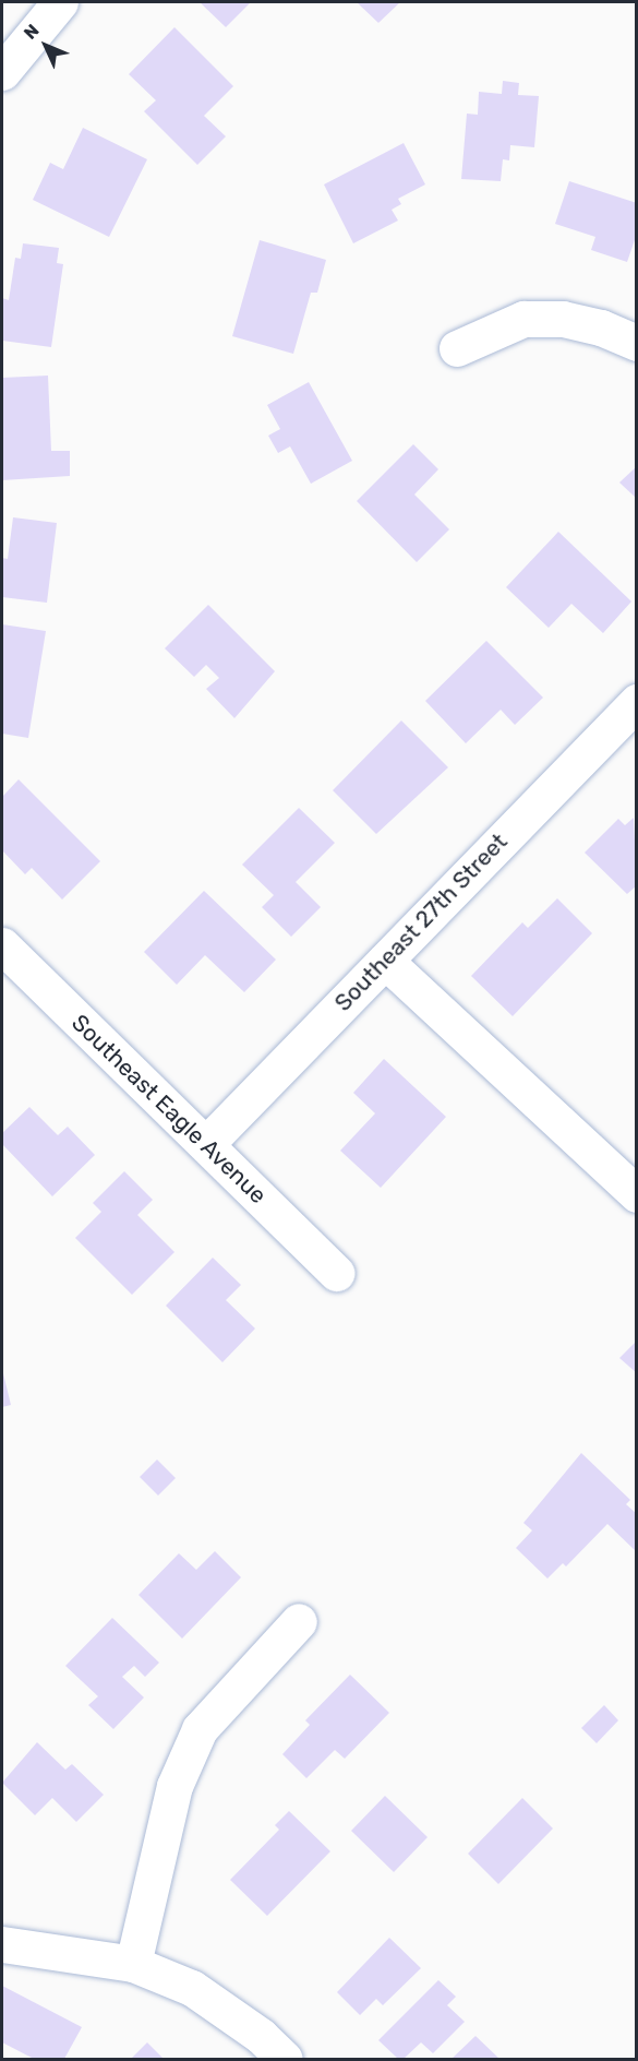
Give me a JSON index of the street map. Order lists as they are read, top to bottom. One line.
{"streets":{"street":["Southeast 27th Street","Southeast Eagle Avenue"]},"crossings":[["Southeast 27th Street","Southeast Eagle Avenue"]],"north":"top left"}
